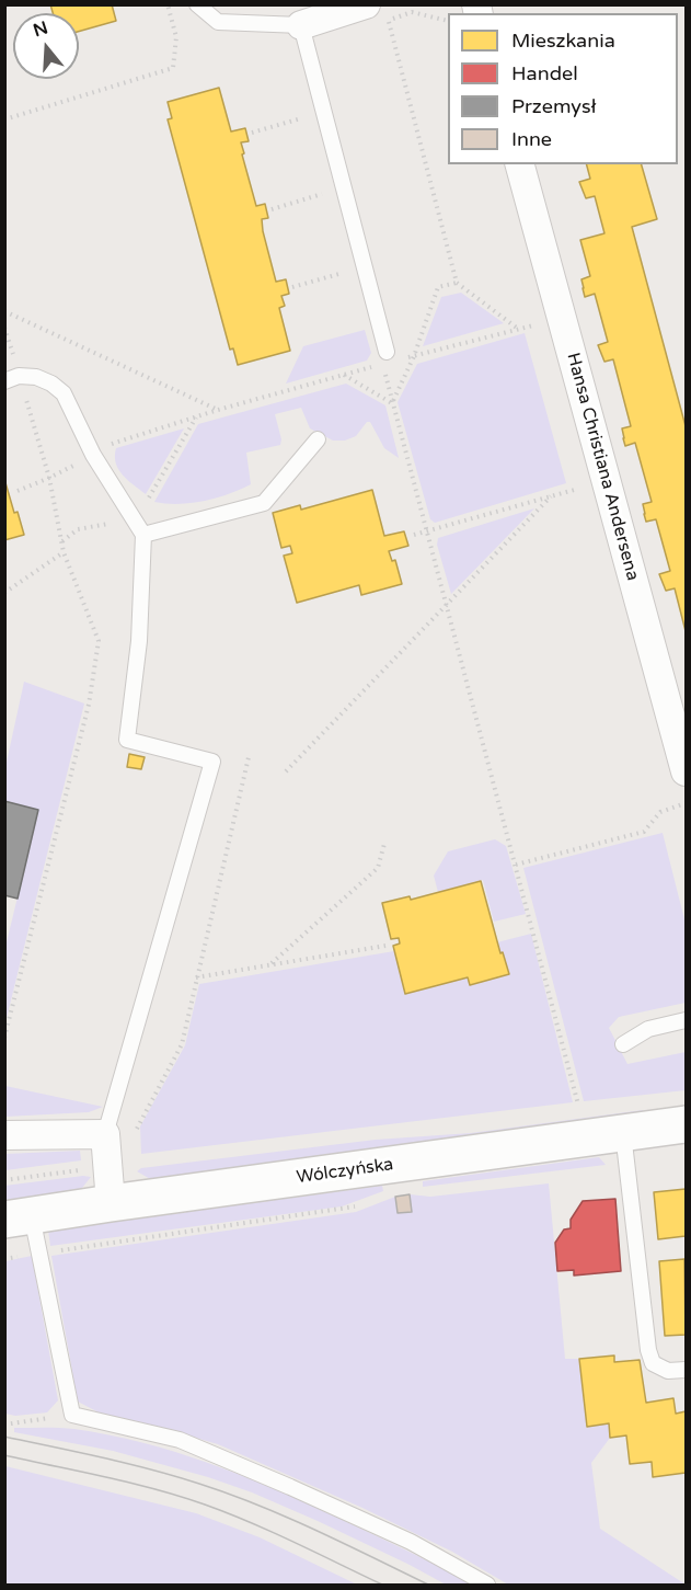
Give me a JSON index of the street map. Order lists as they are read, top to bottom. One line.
{"streets":{"main road":["Wólczyńska"],"street":["Hansa Christiana Andersena"]},"legend":["Mieszkania","Handel","Przemysł","Inne"],"north":"top"}
